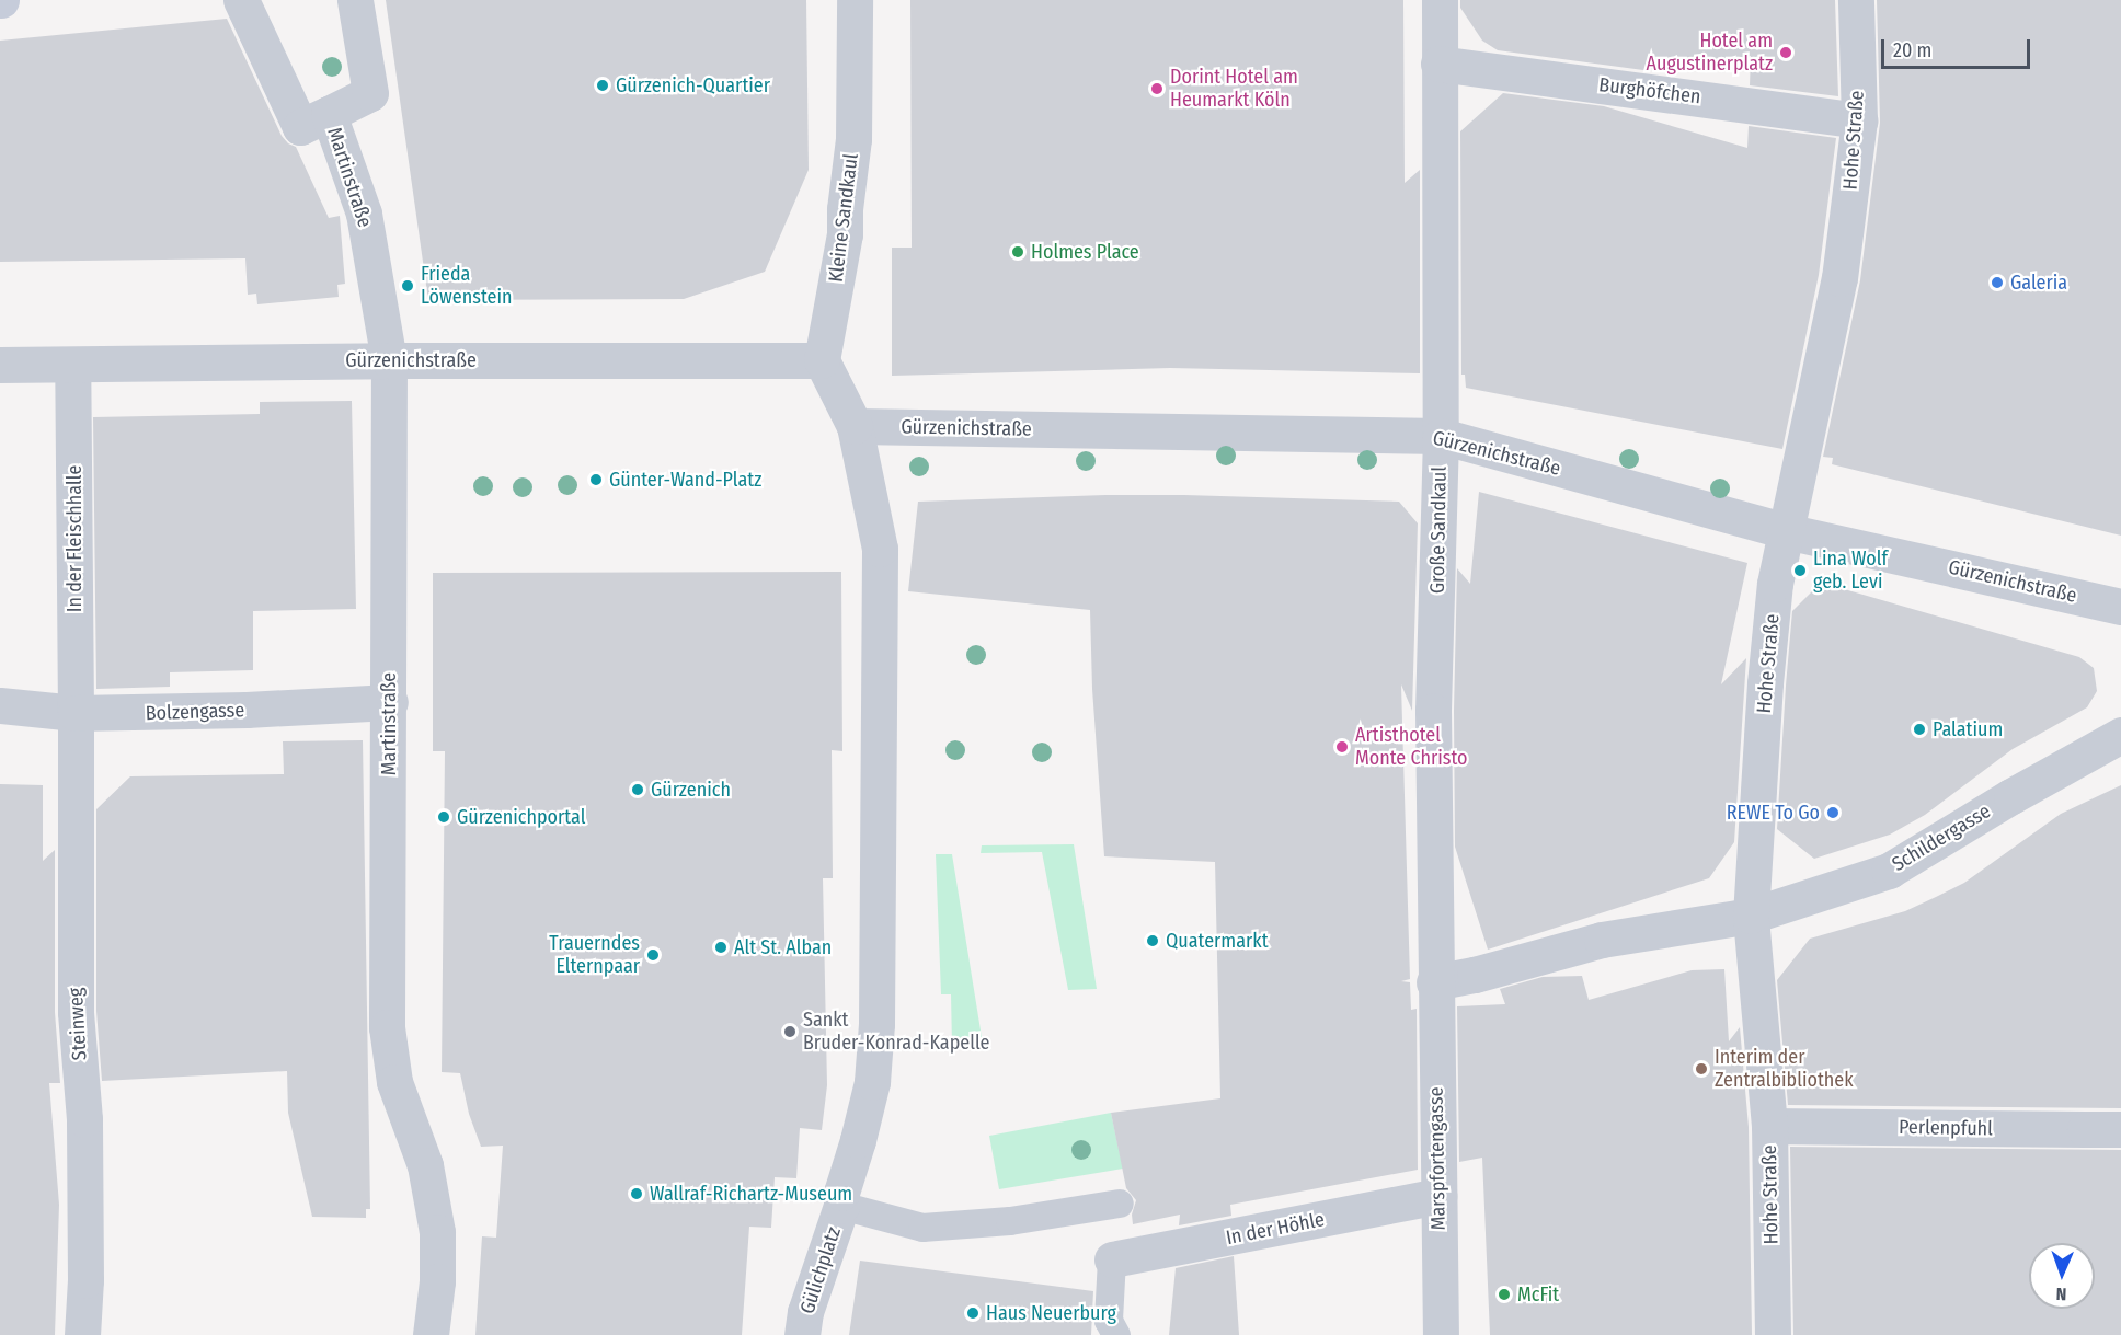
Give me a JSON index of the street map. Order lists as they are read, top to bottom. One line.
{"streets":{"street":["Burghöfchen","Hohe Straße","Martinstraße","Kleine Sandkaul","Gürzenichstraße","Große Sandkaul","In der Fleischhalle","Bolzengasse","Schildergasse","Steinweg","Perlenpfuhl","Marspfortengasse","In der Höhle","Gülichplatz"]},"crossings":[["Burghöfchen","Hohe Straße"],["Burghöfchen","Große Sandkaul"],["Hohe Straße","Gürzenichstraße"],["Hohe Straße","Schildergasse"],["Hohe Straße","Perlenpfuhl"],["Martinstraße","Gürzenichstraße"],["Martinstraße","Bolzengasse"],["Kleine Sandkaul","Gürzenichstraße"],["Gürzenichstraße","Große Sandkaul"],["Gürzenichstraße","In der Fleischhalle"],["Große Sandkaul","Marspfortengasse"],["In der Fleischhalle","Bolzengasse"],["In der Fleischhalle","Steinweg"],["Bolzengasse","Steinweg"],["Marspfortengasse","In der Höhle"]],"places":["Hotel am Augustinerplatz","Gürzenich-Quartier","Dorint Hotel am Heumarkt Köln","Holmes Place","Galeria","Frieda Löwenstein","Günter-Wand-Platz","Lina Wolf geb. Levi","Palatium","Artisthotel Monte Christo","Gürzenich","REWE To Go","Gürzenichportal","Quatermarkt","Alt St. Alban","Trauerndes Elternpaar","Sankt Bruder-Konrad-Kapelle","Interim der Zentralbibliothek","Wallraf-Richartz-Museum","McFit","Haus Neuerburg"],"scale_bar":"20 m","north":"bottom"}
